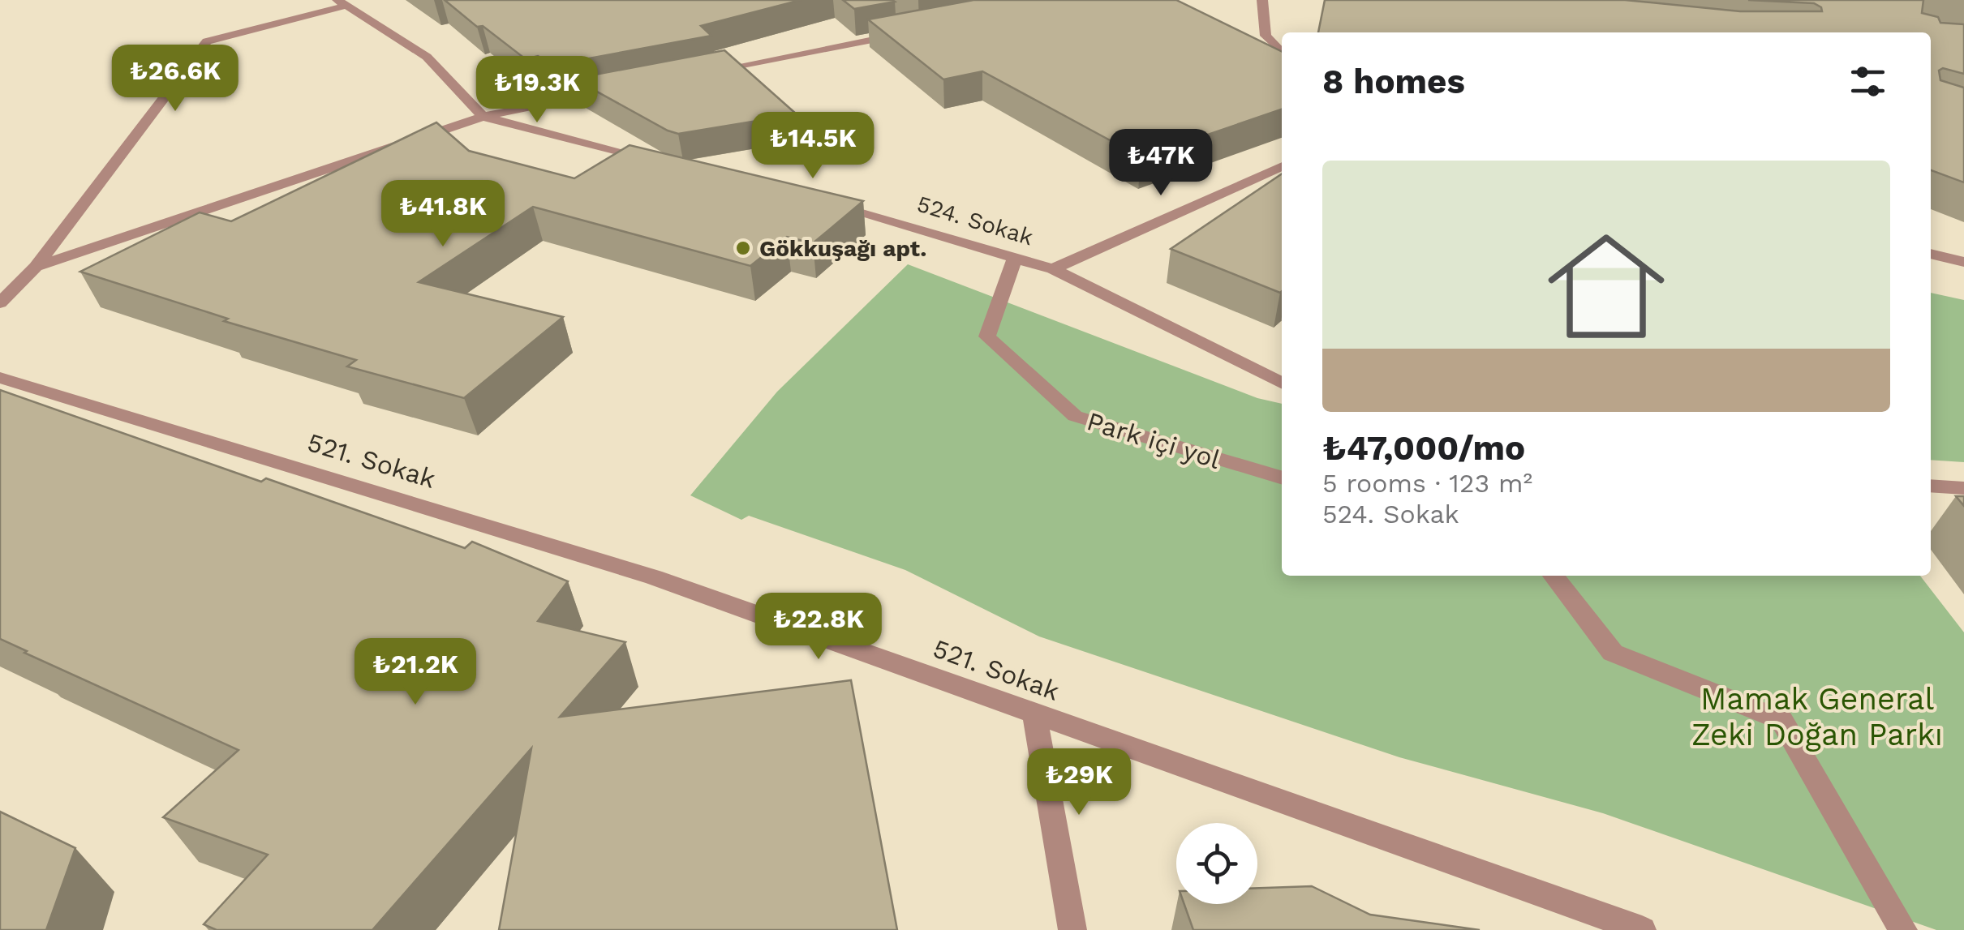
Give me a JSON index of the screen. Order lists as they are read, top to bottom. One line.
{"streets":{"street":["524. Sokak","Park içi yol","521. Sokak"]},"crossings":[["524. Sokak","Park içi yol"]],"parks":["Mamak General Zeki Doğan Parkı"],"places":["Gökkuşağı apt."],"page":{"heading":"8 homes","price":["₺26.6K","₺19.3K","₺14.5K","₺47K","₺41.8K","₺22.8K","₺21.2K","₺29K"],"list":[{"name":"₺47,000/mo","note":"5 rooms · 123 m² · 524. Sokak"}]}}
